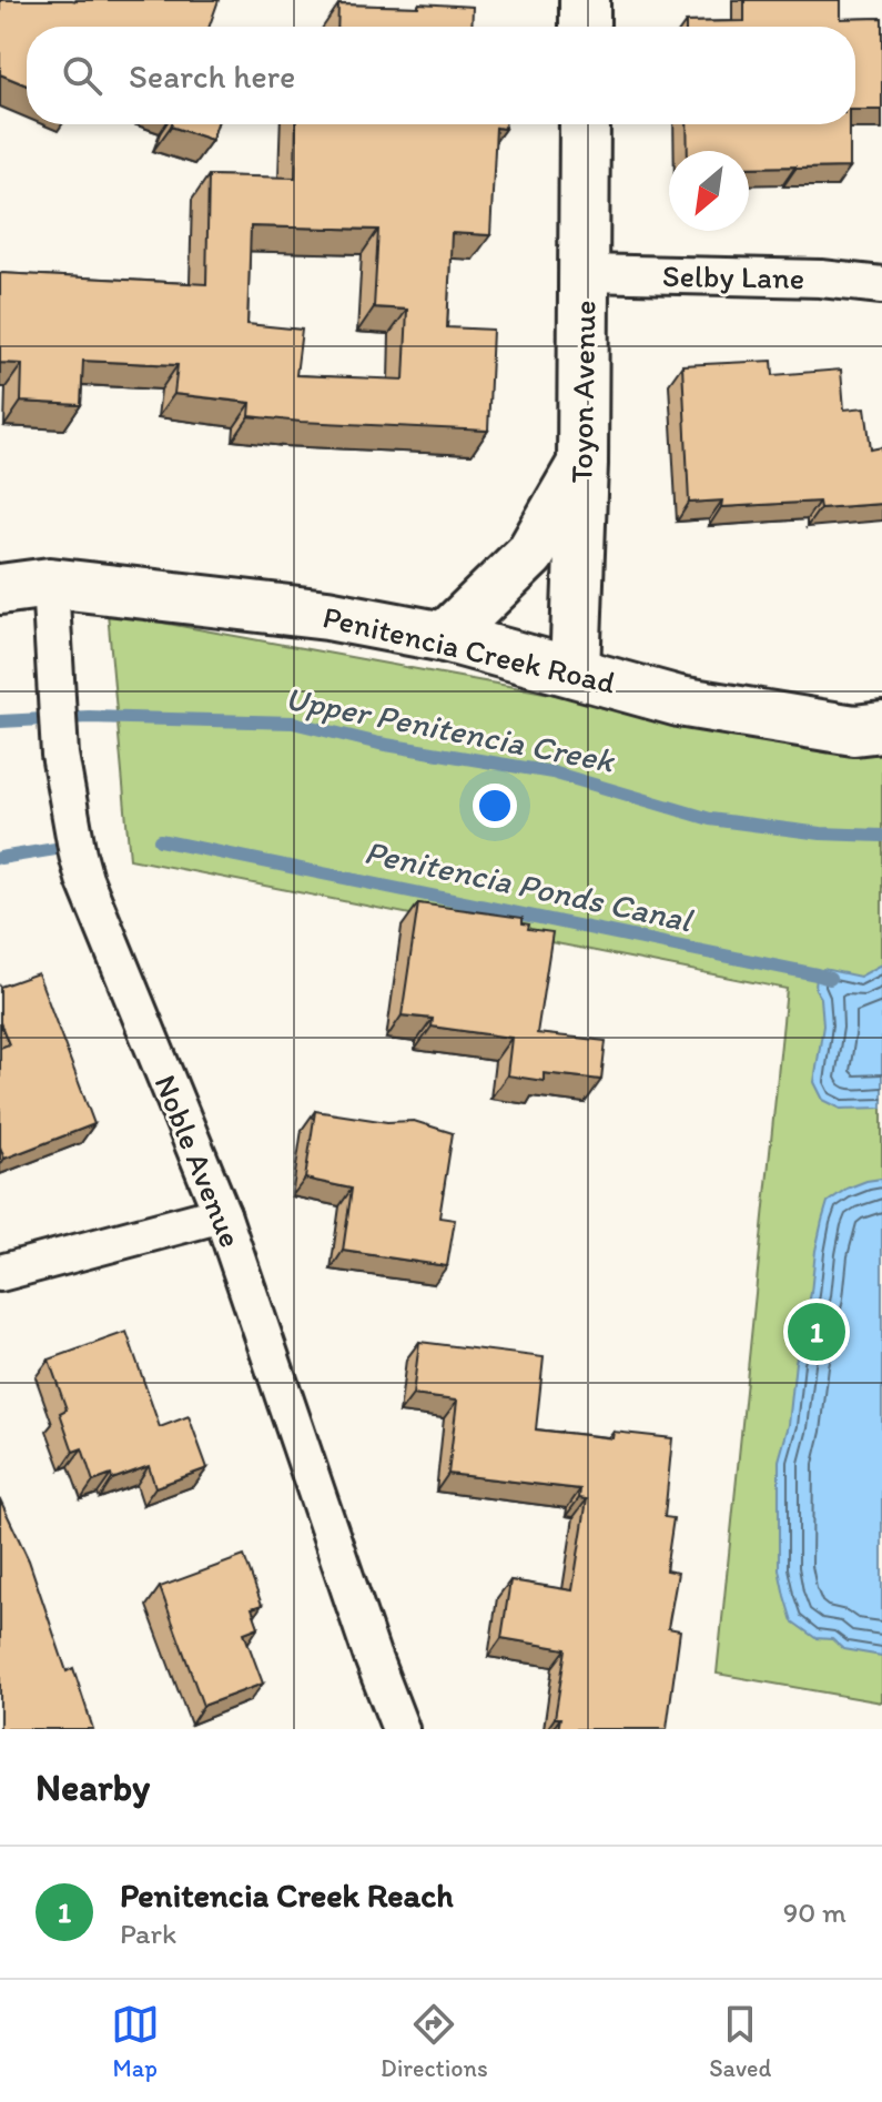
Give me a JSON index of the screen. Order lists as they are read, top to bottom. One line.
{"streets":{"street":["Selby Lane","Toyon Avenue","Penitencia Creek Road","Noble Avenue"]},"crossings":[["Selby Lane","Toyon Avenue"],["Toyon Avenue","Penitencia Creek Road"],["Penitencia Creek Road","Noble Avenue"]],"water":["Upper Penitencia Creek","Penitencia Ponds Canal"],"north":"bottom left","page":{"search":"Search here","pins":"1","heading":"Nearby","list":[{"mark":"1","name":"Penitencia Creek Reach","note":"Park","value":"90 m"}],"nav":["Map","Directions","Saved"]}}
